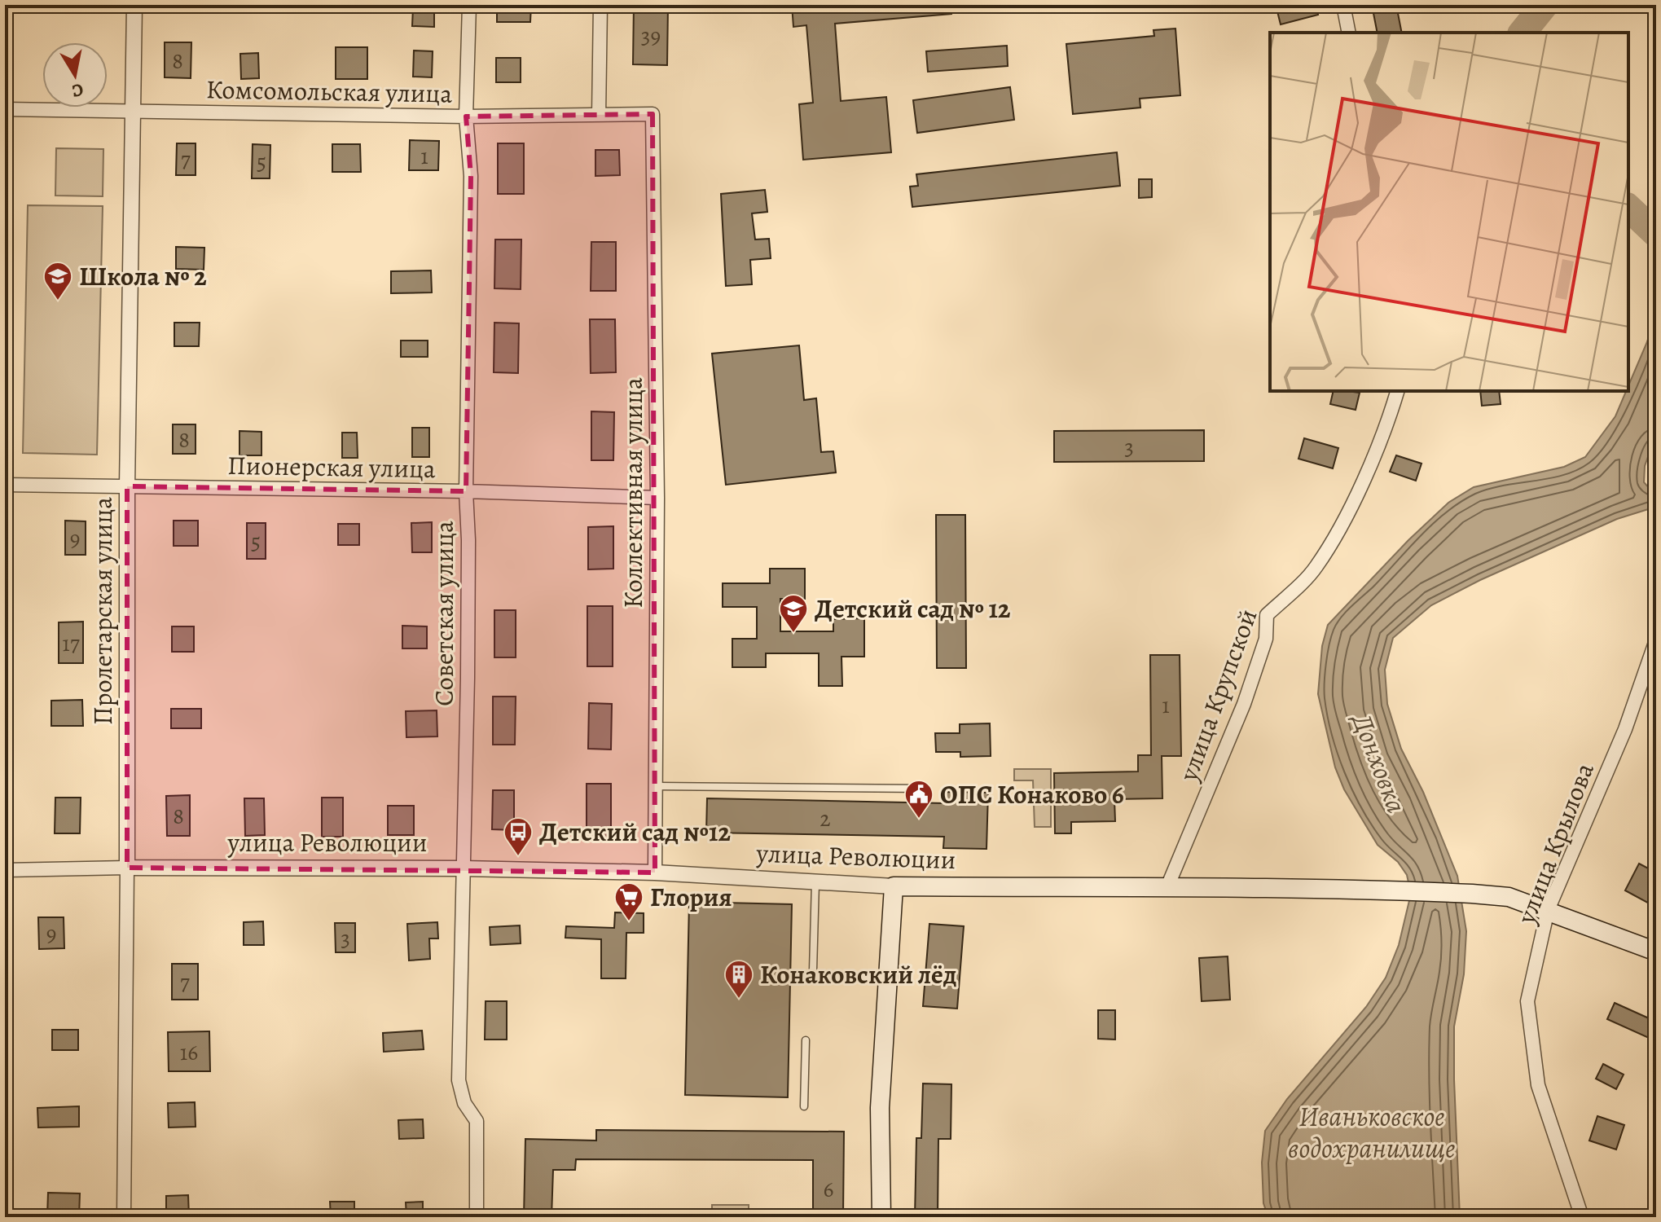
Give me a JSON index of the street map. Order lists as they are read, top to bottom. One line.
{"streets":{"main road":["улица Революции"],"street":["Комсомольская улица","Пионерская улица","Коллективная улица","Пролетарская улица","Советская улица","улица Крупской","улица Крылова"]},"crossings":[["Комсомольская улица","Коллективная улица"],["Комсомольская улица","Пролетарская улица"],["Комсомольская улица","Советская улица"],["Пионерская улица","Коллективная улица"],["Пионерская улица","Пролетарская улица"],["Пионерская улица","Советская улица"],["Коллективная улица","улица Революции"],["Пролетарская улица","улица Революции"],["Советская улица","улица Революции"],["улица Крупской","улица Революции"],["улица Революции","улица Крылова"]],"water":["Донховка","Иваньковское водохранилище"],"places":{"school or university":["Школа № 2","Детский сад № 12"],"public building":["ОПС Конаково 6"],"bus stop":["Детский сад №12"],"supermarket":["Глория"],"building":["Конаковский лёд"]},"house_numbers":["39","8","1","7","5","8","3","9","5","17","1","8","2","9","3","7","16","6"],"north":"bottom"}
